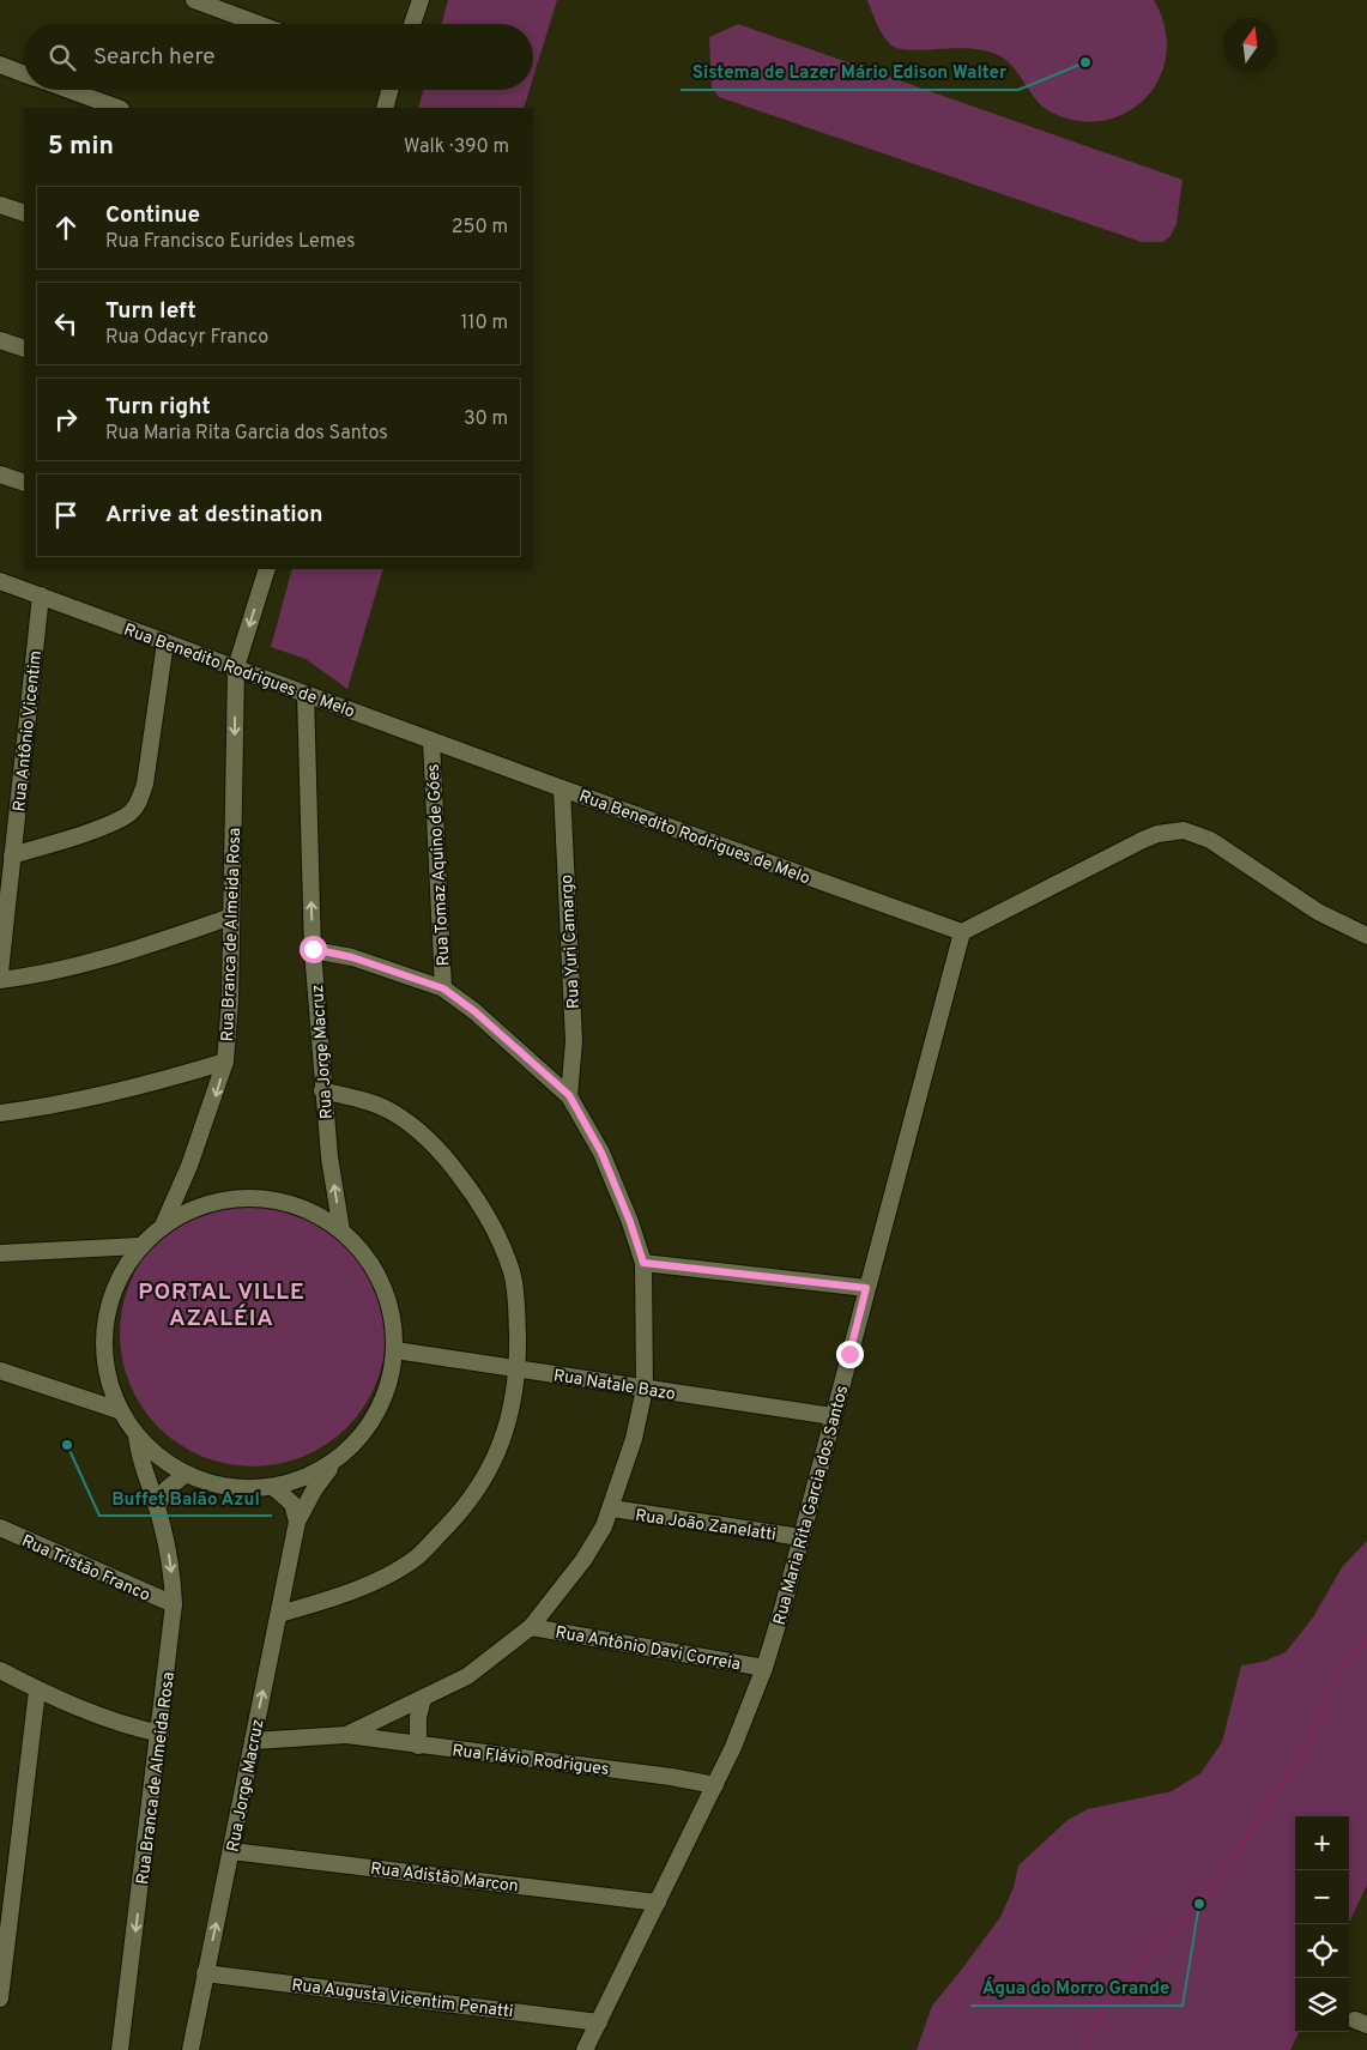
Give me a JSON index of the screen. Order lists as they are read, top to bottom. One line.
{"streets":{"street":["Rua Benedito Rodrigues de Melo","Rua Antônio Vicentim","Rua Tomaz Aquino de Góes","Rua Branca de Almeida Rosa","Rua Yuri Camargo","Rua Jorge Macruz","Rua Natale Bazo","Rua Maria Rita Garcia dos Santos","Rua João Zanelatti","Rua Tristão Franco","Rua Antônio Davi Correia","Rua Flávio Rodrigues","Rua Adistão Marcon","Rua Augusta Vicentim Penatti"]},"crossings":[["Rua Benedito Rodrigues de Melo","Rua Antônio Vicentim"],["Rua Benedito Rodrigues de Melo","Rua Tomaz Aquino de Góes"],["Rua Benedito Rodrigues de Melo","Rua Branca de Almeida Rosa"],["Rua Benedito Rodrigues de Melo","Rua Yuri Camargo"],["Rua Benedito Rodrigues de Melo","Rua Jorge Macruz"],["Rua Benedito Rodrigues de Melo","Rua Maria Rita Garcia dos Santos"],["Rua Branca de Almeida Rosa","Rua Jorge Macruz"],["Rua Branca de Almeida Rosa","Rua Tristão Franco"],["Rua Jorge Macruz","Rua Natale Bazo"],["Rua Jorge Macruz","Rua Adistão Marcon"],["Rua Jorge Macruz","Rua Augusta Vicentim Penatti"],["Rua Natale Bazo","Rua Maria Rita Garcia dos Santos"],["Rua Maria Rita Garcia dos Santos","Rua João Zanelatti"],["Rua Maria Rita Garcia dos Santos","Rua Antônio Davi Correia"],["Rua Maria Rita Garcia dos Santos","Rua Flávio Rodrigues"],["Rua Maria Rita Garcia dos Santos","Rua Adistão Marcon"],["Rua Maria Rita Garcia dos Santos","Rua Augusta Vicentim Penatti"]],"one_way":["Rua Branca de Almeida Rosa","Rua Jorge Macruz"],"districts":["PORTAL VILLE AZALÉIA"],"places":["Sistema de Lazer Mário Edison Walter","Buffet Balão Azul","Água do Morro Grande"],"north":"top","page":{"search":"Search here","heading":["5 min","Walk · 390 m"],"list":[["Continue","Rua Francisco Eurides Lemes","250 m"],["Turn left","Rua Odacyr Franco","110 m"],["Turn right","Rua Maria Rita Garcia dos Santos","30 m"],"Arrive at destination"],"map_buttons":["+","−"]}}
